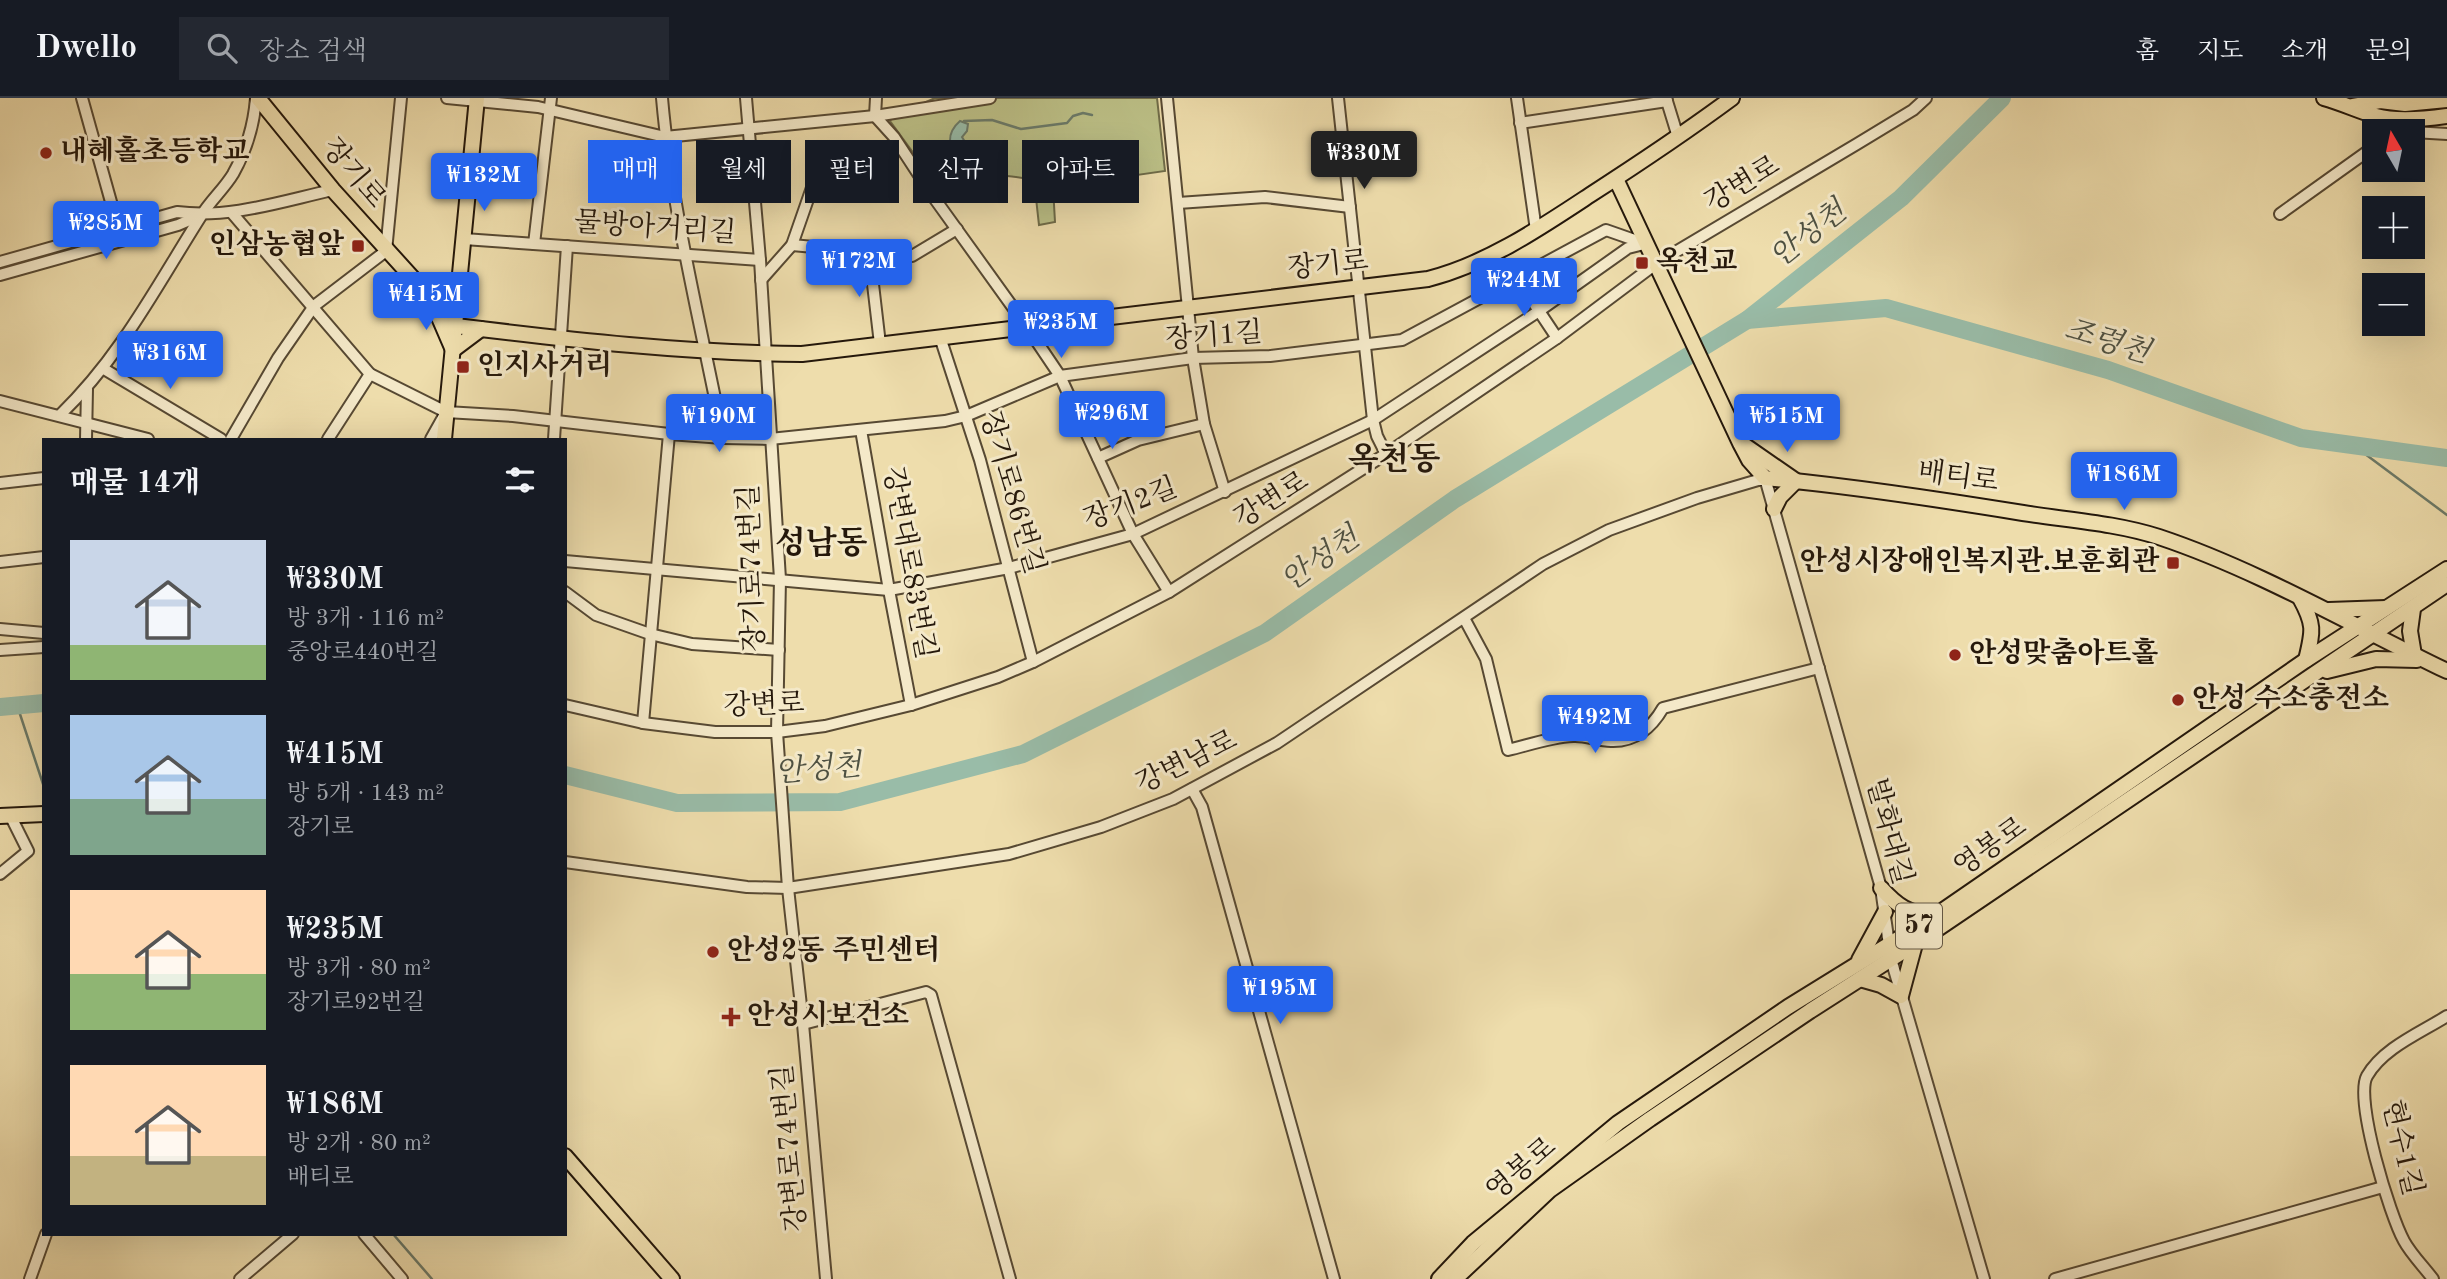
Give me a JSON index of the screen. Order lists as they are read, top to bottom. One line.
{"streets":{"main road":["장기로","배티로","영봉로","57"],"street":["강변로","물방아거리길","장기1길","장기로86번길","장기2길","강변대로83번길","장기로74번길","강변남로","발화대길","강변로74번길","현수1길"]},"crossings":[["장기로","장기로86번길"],["장기로","장기로74번길"],["강변로","장기로86번길"],["강변로","강변대로83번길"],["강변로","장기로74번길"],["물방아거리길","장기로74번길"],["장기1길","장기로86번길"],["장기1길","장기2길"],["장기1길","강변대로83번길"],["장기1길","장기로74번길"],["배티로","강변남로"],["배티로","발화대길"],["배티로","영봉로"],["장기로86번길","장기2길"],["장기2길","강변대로83번길"],["장기2길","장기로74번길"],["장기로74번길","강변로74번길"],["강변남로","발화대길"],["강변남로","강변로74번길"],["발화대길","영봉로"]],"districts":["옥천동","성남동"],"water":["안성천","조령천"],"places":{"other":["내혜홀초등학교","안성맞춤아트홀","안성 수소충전소","안성2동 주민센터"],"transit":["인삼농협앞","옥천교","인지사거리","안성시장애인복지관.보훈회관"],"health":["안성시보건소"]},"north":"top","page":{"header":"Dwello","search":"장소 검색","nav":["홈","지도","소개","문의"],"map_buttons":["+","−"],"price":["₩330M","₩132M","₩285M","₩172M","₩244M","₩415M","₩235M","₩316M","₩296M","₩190M","₩515M","₩186M","₩492M","₩195M"],"chip":["매매","월세","필터","신규","아파트"],"heading":"매물 14개","list":[{"name":"₩330M","note":"방 3개 · 116 m² · 중앙로440번길"},{"name":"₩415M","note":"방 5개 · 143 m² · 장기로"},{"name":"₩235M","note":"방 3개 · 80 m² · 장기로92번길"},{"name":"₩186M","note":"방 2개 · 80 m² · 배티로"}]}}
